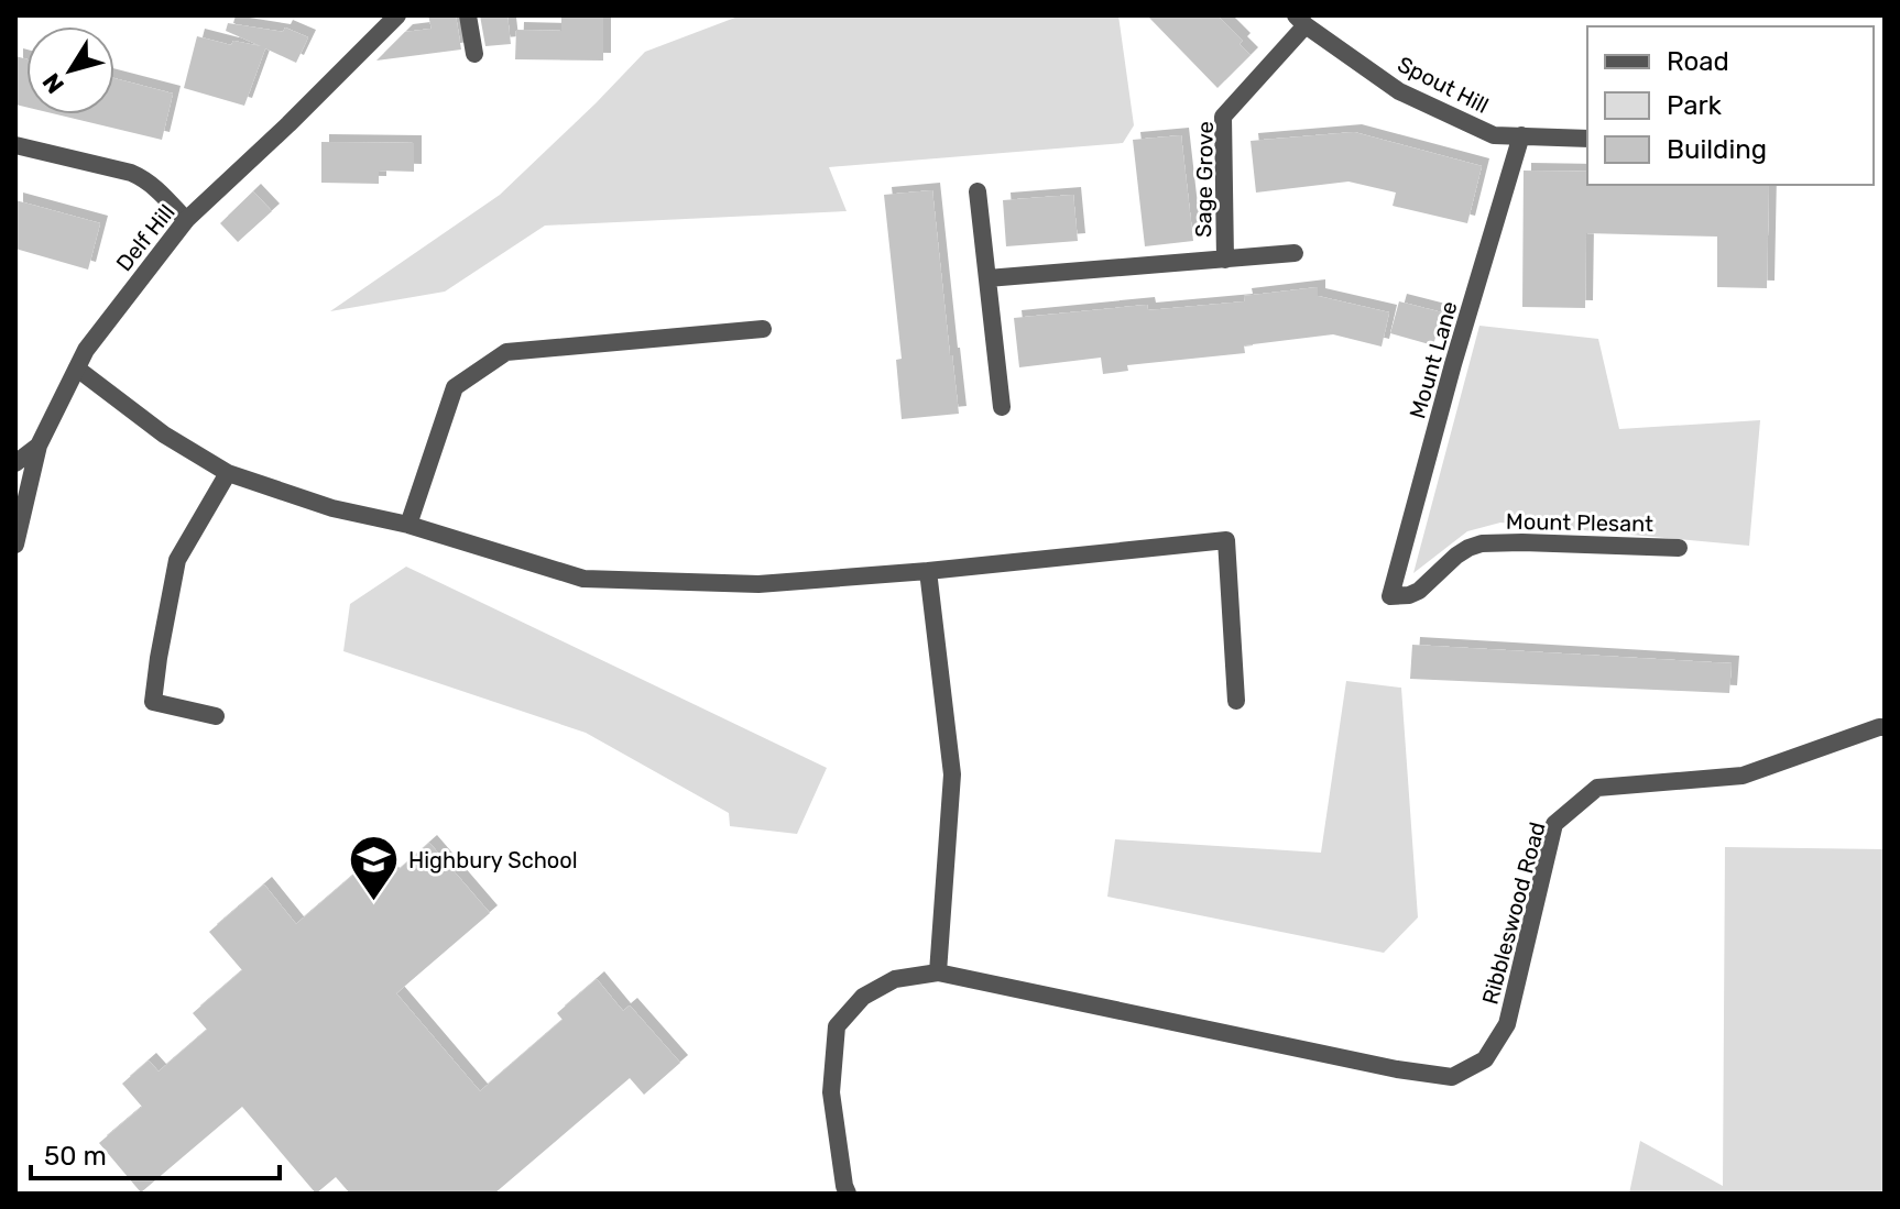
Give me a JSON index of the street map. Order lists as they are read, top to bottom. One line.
{"streets":{"street":["Spout Hill","Sage Grove","Delf Hill","Mount Lane","Mount Plesant","Ribbleswood Road"]},"crossings":[["Spout Hill","Sage Grove"],["Spout Hill","Mount Lane"],["Mount Lane","Mount Plesant"]],"places":{"school or university":["Highbury School"]},"legend":["Road","Park","Building"],"scale_bar":"50 m","north":"bottom left"}
